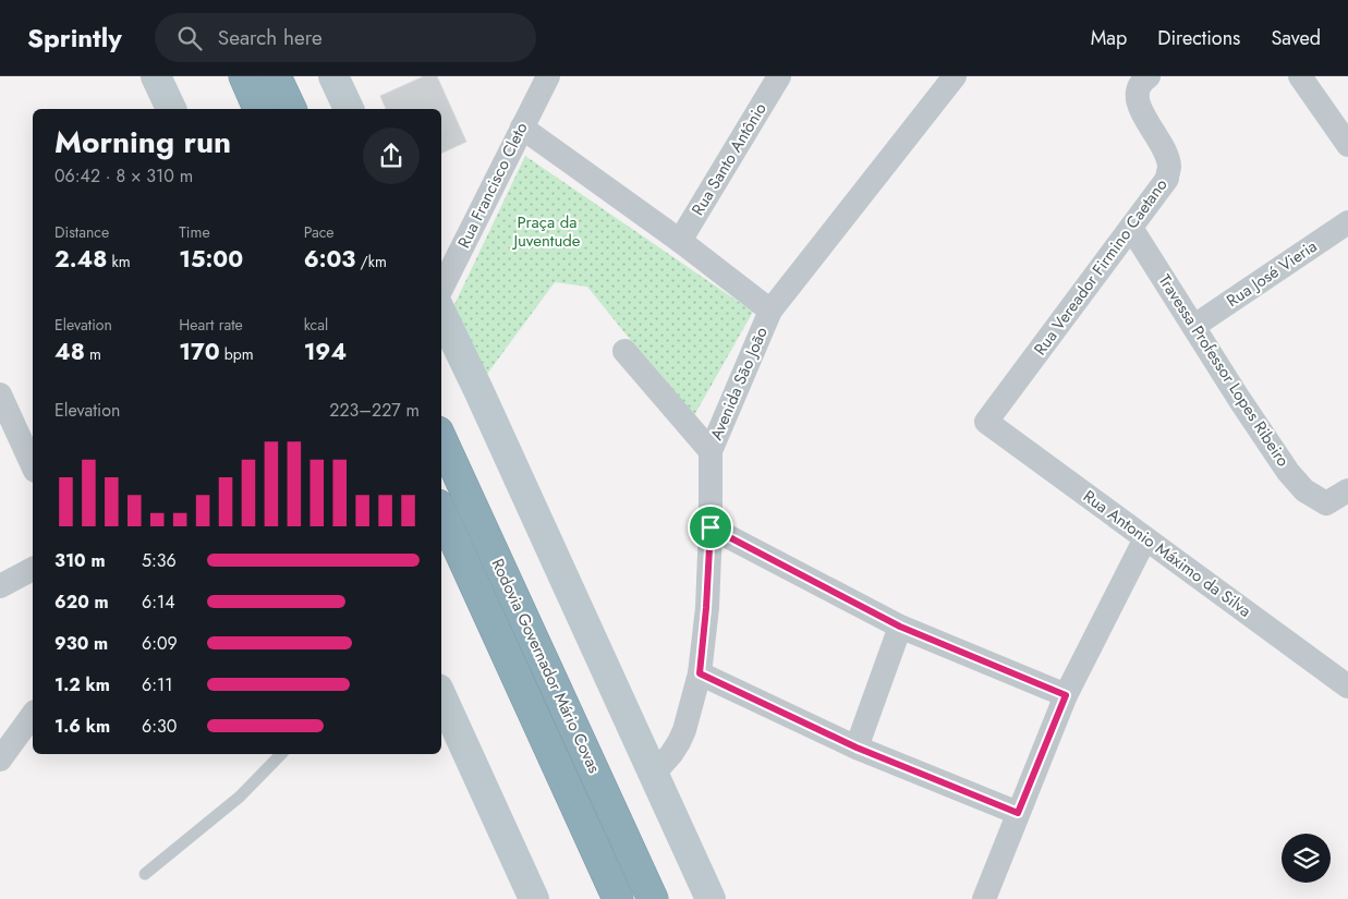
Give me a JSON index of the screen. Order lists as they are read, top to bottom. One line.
{"streets":{"highway":["Rodovia Governador Mário Covas"],"street":["Rua Santo Antônio","Rua Francisco Cleto","Rua Vereador Firmino Caetano","Rua José Vieria","Travessa Professor Lopes Ribeiro","Avenida São João","Rua Antonio Máximo da Silva"]},"crossings":[["Rua Vereador Firmino Caetano","Travessa Professor Lopes Ribeiro"],["Rua Vereador Firmino Caetano","Rua Antonio Máximo da Silva"],["Rua José Vieria","Travessa Professor Lopes Ribeiro"]],"parks":["Praça da Juventude"],"page":{"header":"Sprintly","search":"Search here","nav":["Map","Directions","Saved"],"heading":["Morning run","06:42 · 8 × 310 m"],"stats":[["Distance","2.48 km"],["Time","15:00"],["Pace","6:03 /km"],["Elevation","48 m"],["Heart rate","170 bpm"],["kcal","194"]],"chart":["Elevation","223–227 m"],"list":[{"name":"310 m","note":"5:36"},{"name":"620 m","note":"6:14"},{"name":"930 m","note":"6:09"},{"name":"1.2 km","note":"6:11"},{"name":"1.6 km","note":"6:30"}]}}
